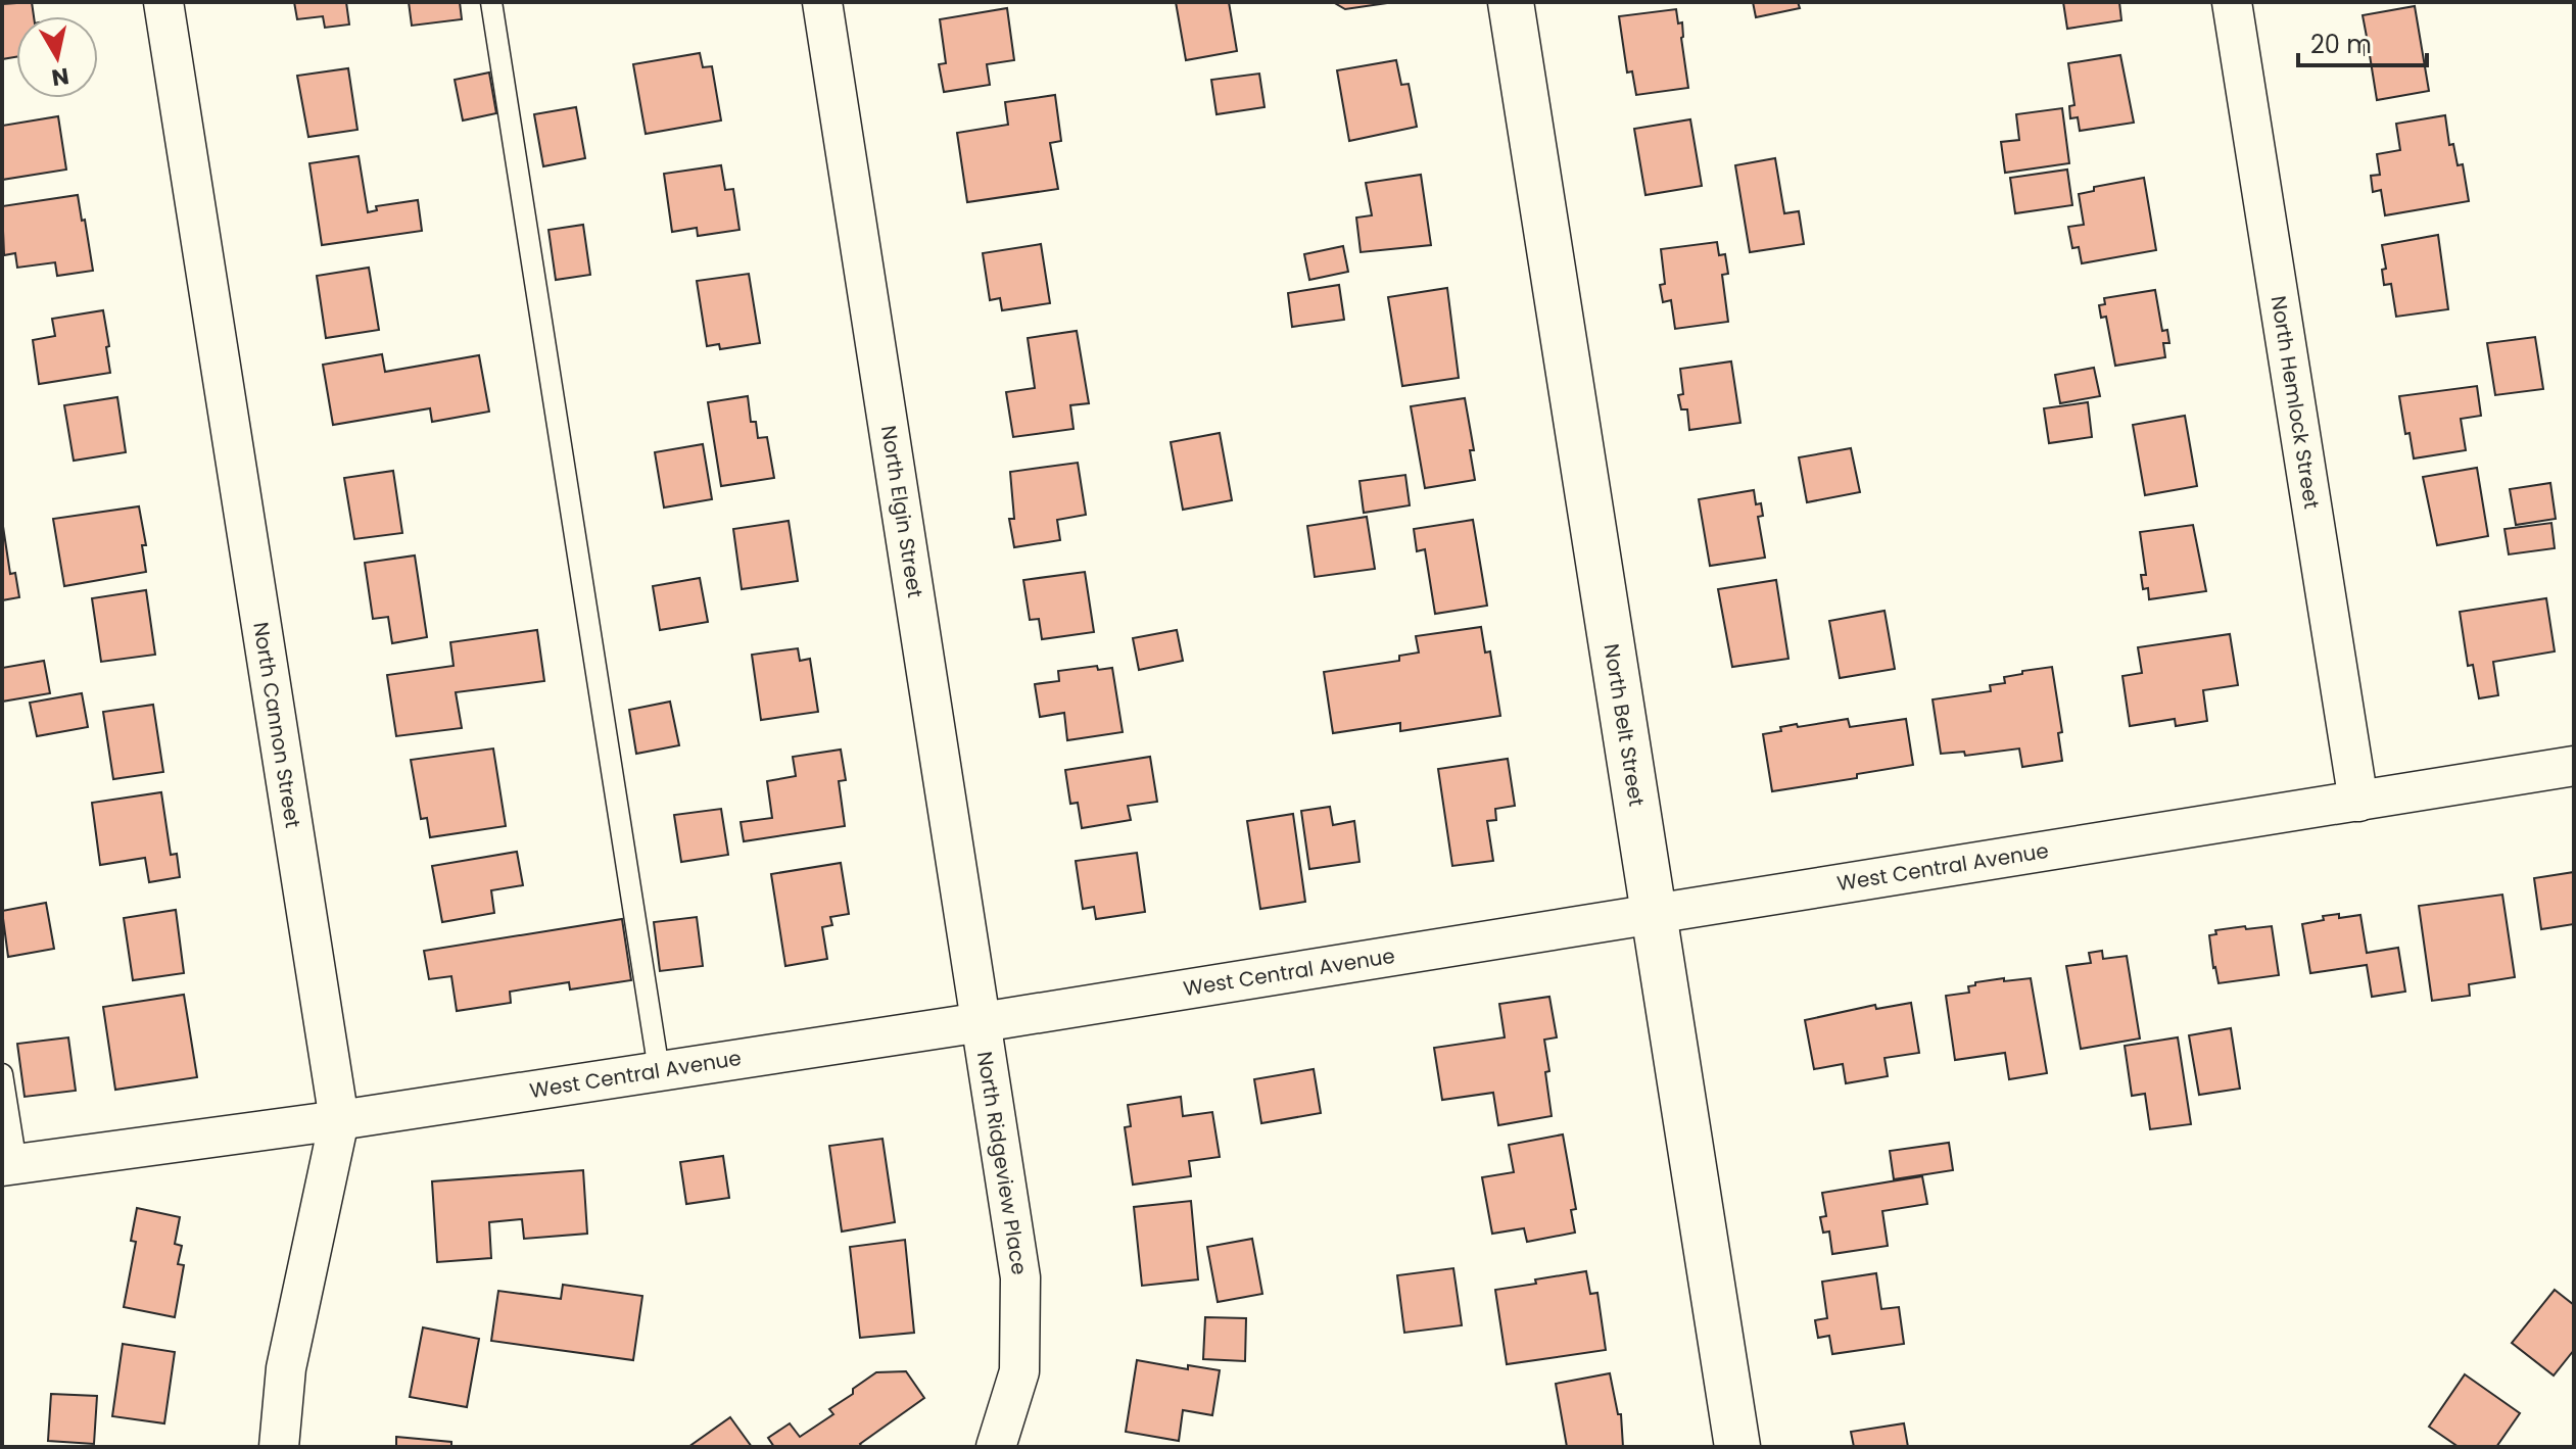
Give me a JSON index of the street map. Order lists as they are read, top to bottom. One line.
{"streets":{"street":["North Hemlock Street","North Elgin Street","North Cannon Street","North Belt Street","West Central Avenue","North Ridgeview Place"]},"crossings":[["North Hemlock Street","West Central Avenue"],["North Elgin Street","West Central Avenue"],["North Elgin Street","North Ridgeview Place"],["North Cannon Street","West Central Avenue"],["North Belt Street","West Central Avenue"],["West Central Avenue","North Ridgeview Place"]],"scale_bar":"20 m","north":"bottom"}
